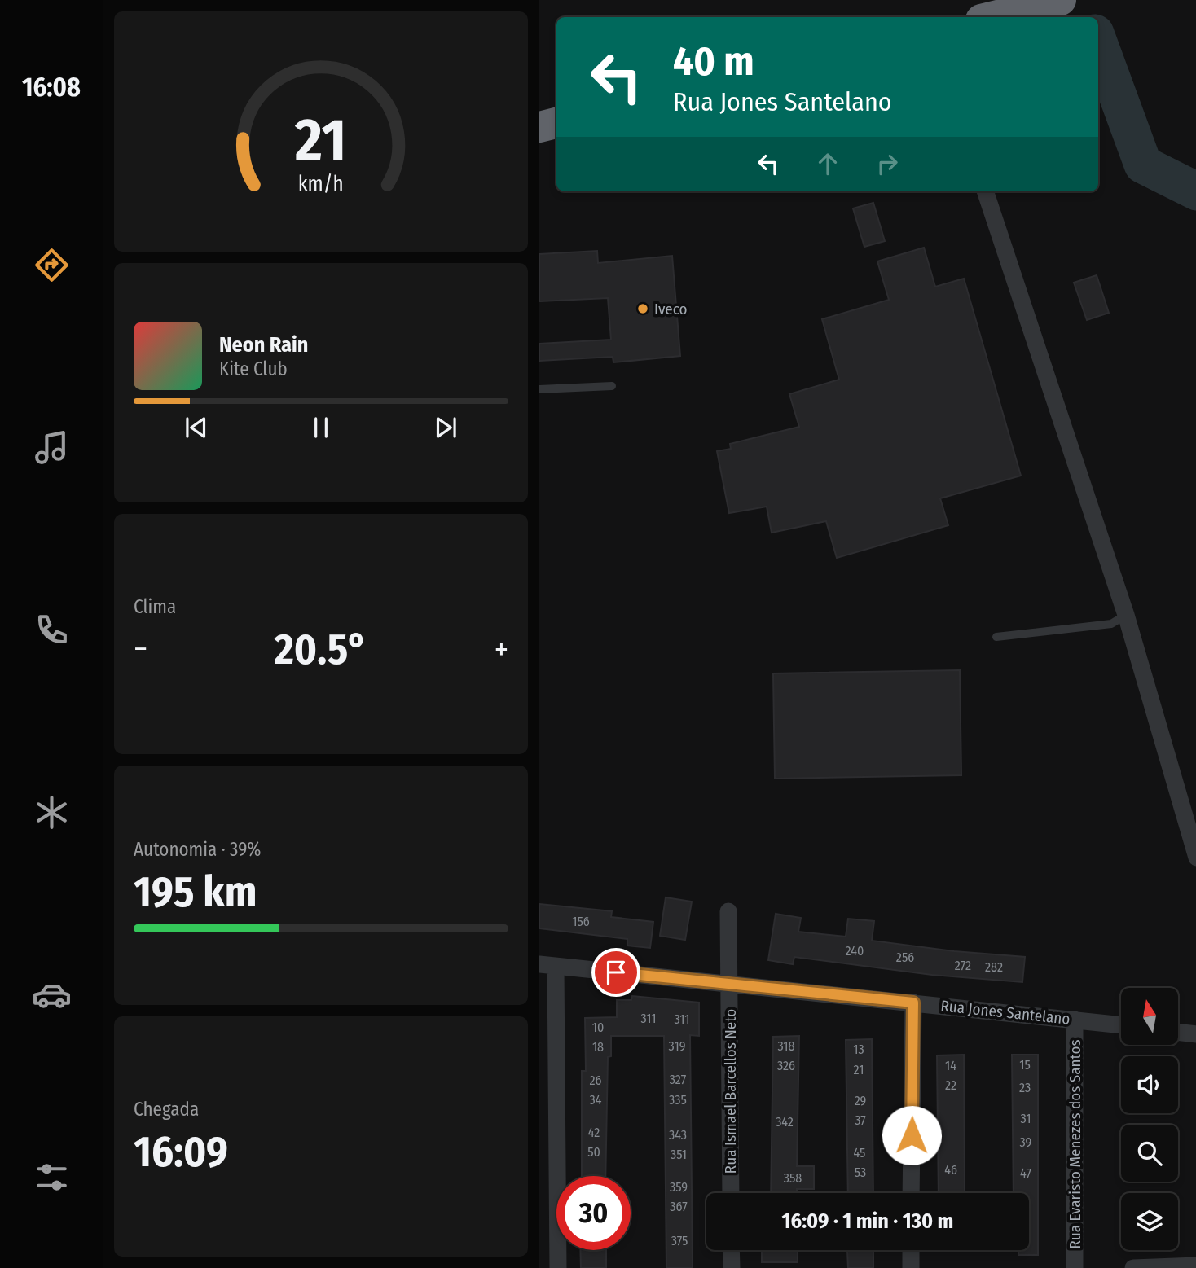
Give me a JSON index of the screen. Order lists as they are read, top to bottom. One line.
{"streets":{"street":["Rua Jones Santelano","Rua Ismael Barcellos Neto","Rua Evaristo Menezes dos Santos"]},"crossings":[["Rua Jones Santelano","Rua Ismael Barcellos Neto"],["Rua Jones Santelano","Rua Evaristo Menezes dos Santos"]],"places":["Iveco"],"house_numbers":["156","240","256","272","282","311","311","10","319","318","18","13","15","326","14","21","327","26","22","23","34","335","29","31","37","342","42","343","39","50","45","351","46","53","47","358","359","367","375"],"north":"top","page":{"tabs":"16:08","turn":["40 m","Rua Jones Santelano"],"song":["Neon Rain","Kite Club"],"tile":["Clima",["Autonomia · 39%","195 km"],["Chegada","16:09"]],"heat":["−","20.5°","+"],"limit":"30","trip":"16:09 · 1 min · 130 m","gauge":["21","km/h"]}}
